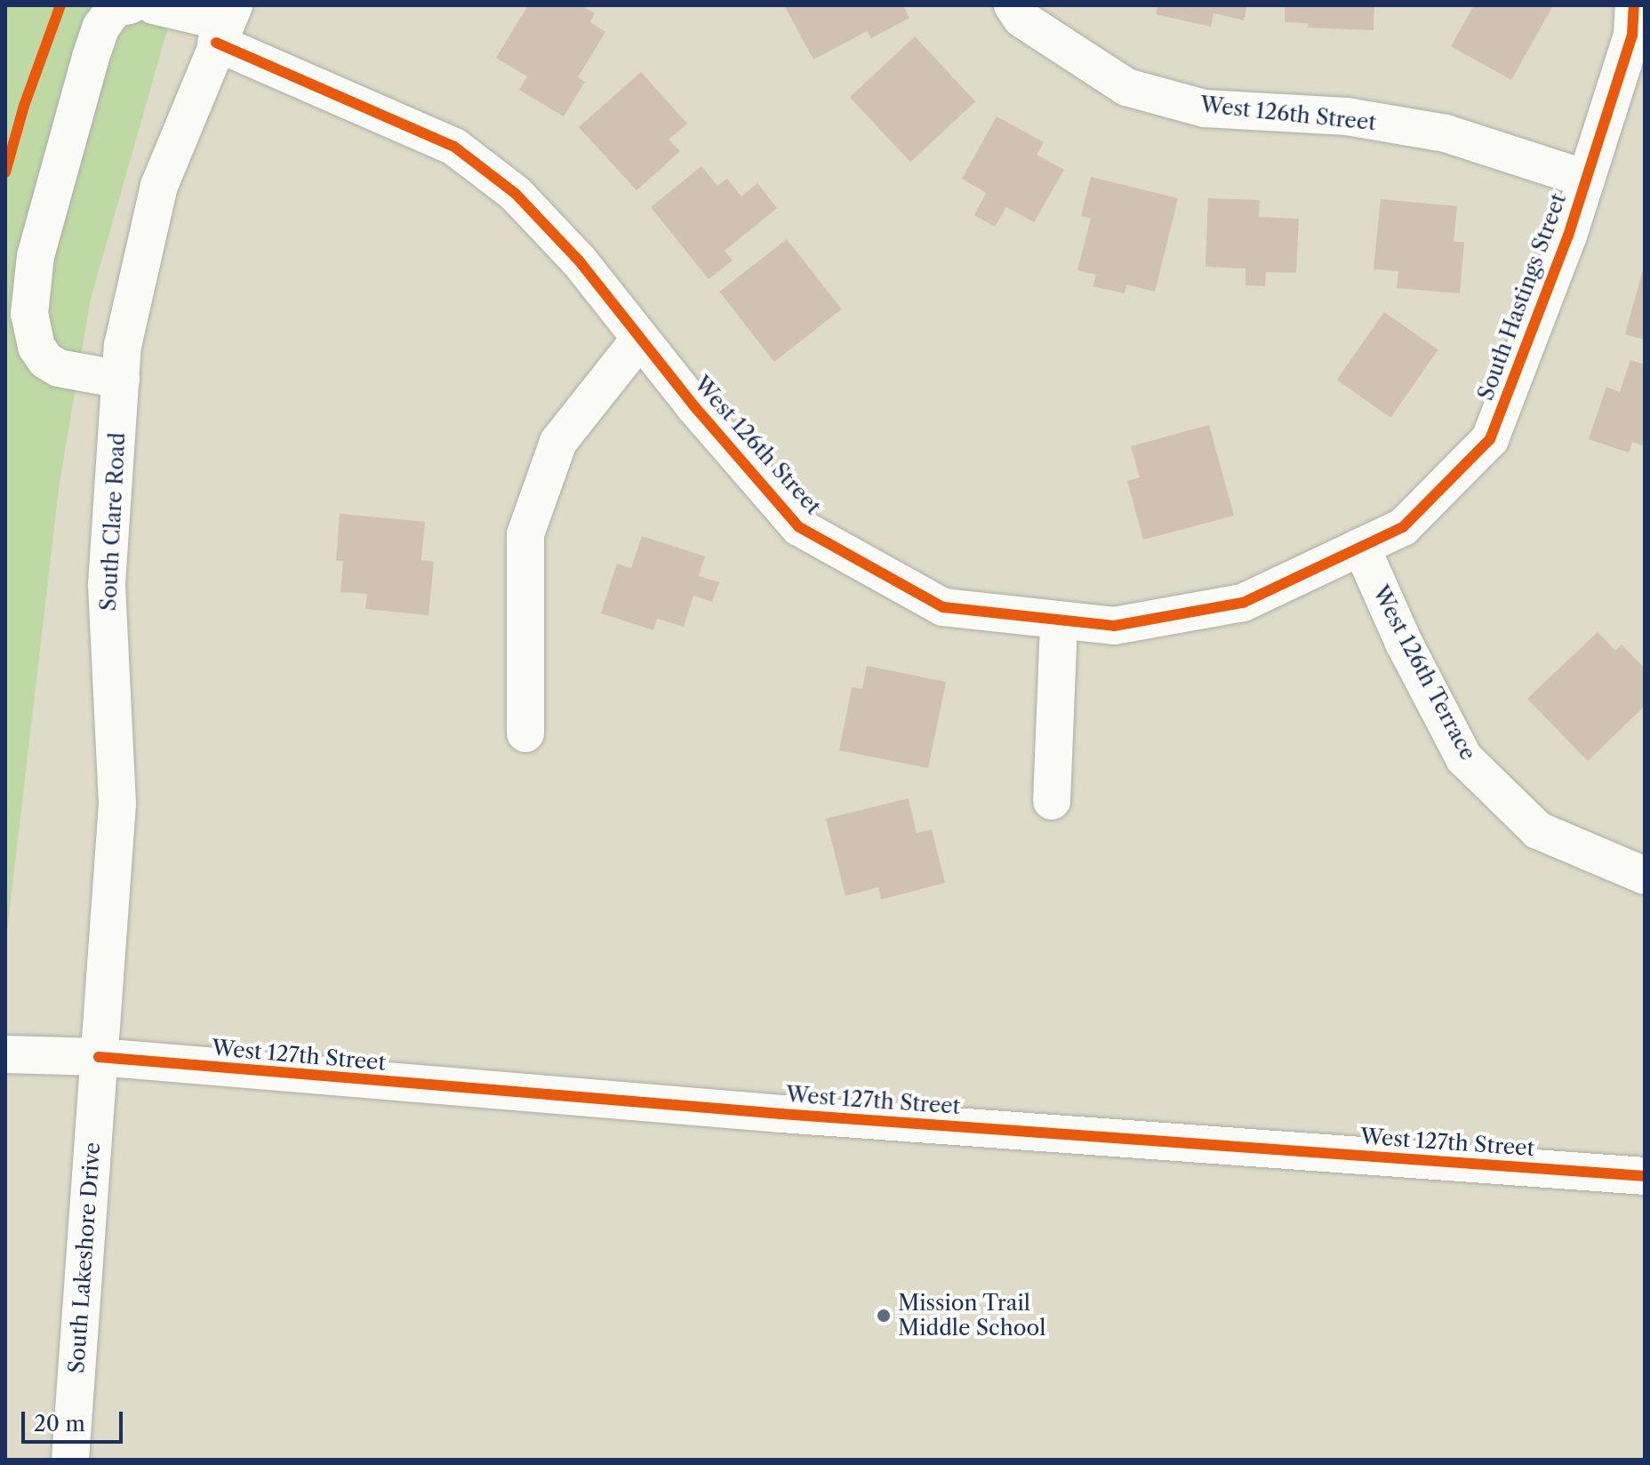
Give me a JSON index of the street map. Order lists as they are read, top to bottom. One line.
{"streets":{"street":["West 126th Street","South Hastings Street","South Clare Road","West 126th Terrace","West 127th Street","South Lakeshore Drive"]},"crossings":[["West 126th Street","South Hastings Street"],["West 126th Street","South Clare Road"],["West 126th Street","West 126th Terrace"],["South Hastings Street","West 126th Terrace"],["South Clare Road","West 127th Street"],["South Clare Road","South Lakeshore Drive"],["West 127th Street","South Lakeshore Drive"]],"places":["Mission Trail Middle School"],"scale_bar":"20 m"}
